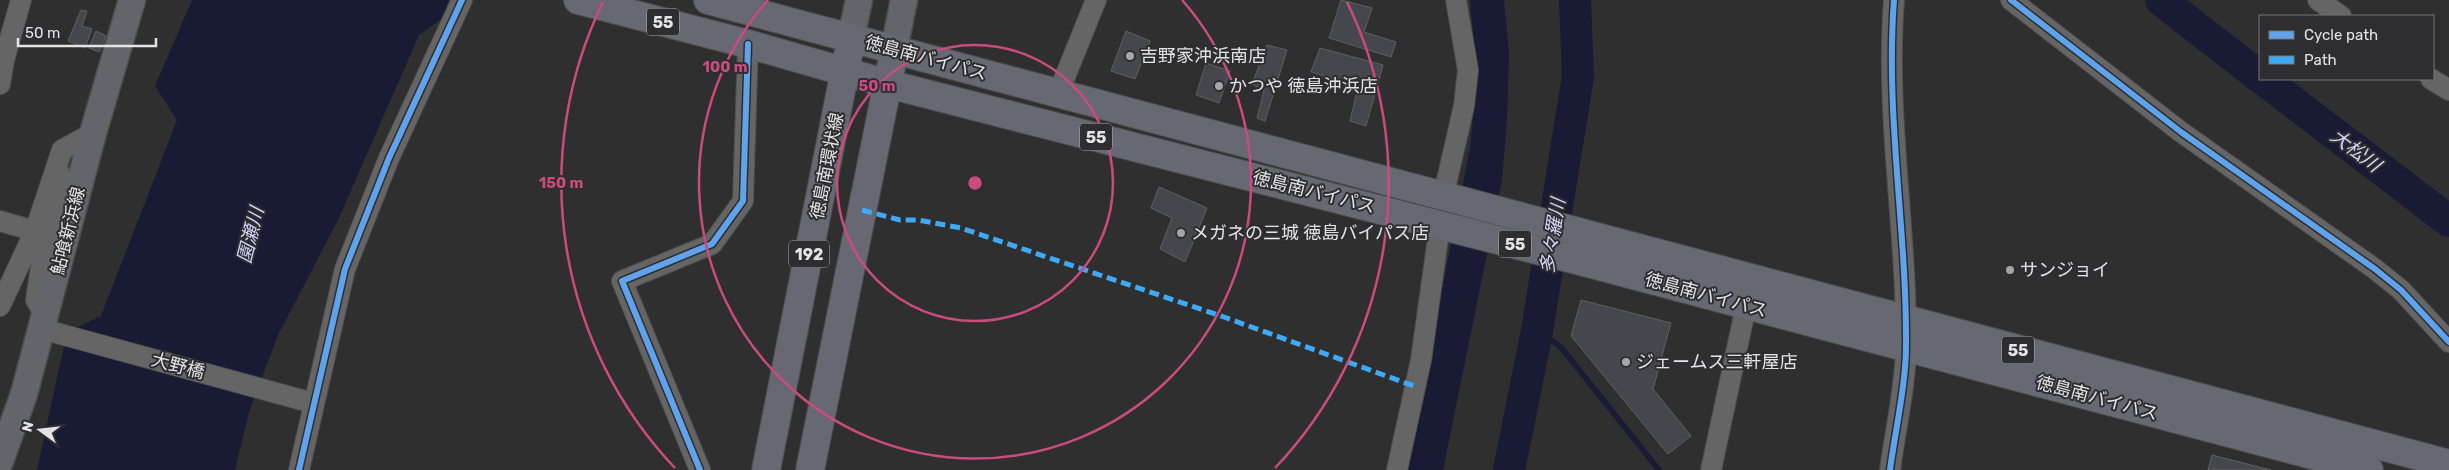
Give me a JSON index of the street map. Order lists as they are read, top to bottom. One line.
{"streets":{"highway":["55","徳島南バイパス","徳島南環状線","192"],"main road":["鮎喰新浜線"],"street":["大野橋"]},"crossings":[["徳島南バイパス","徳島南環状線"],["徳島南バイパス","192"],["鮎喰新浜線","大野橋"]],"water":["大松川","園瀬川","多々羅川"],"places":["吉野家沖浜南店","かつや 徳島沖浜店","メガネの三城 徳島バイパス店","サンジョイ","ジェームス三軒屋店"],"legend":["Cycle path","Path"],"scale_bar":"50 m","north":"left","rings":["100 m","50 m","150 m"]}
